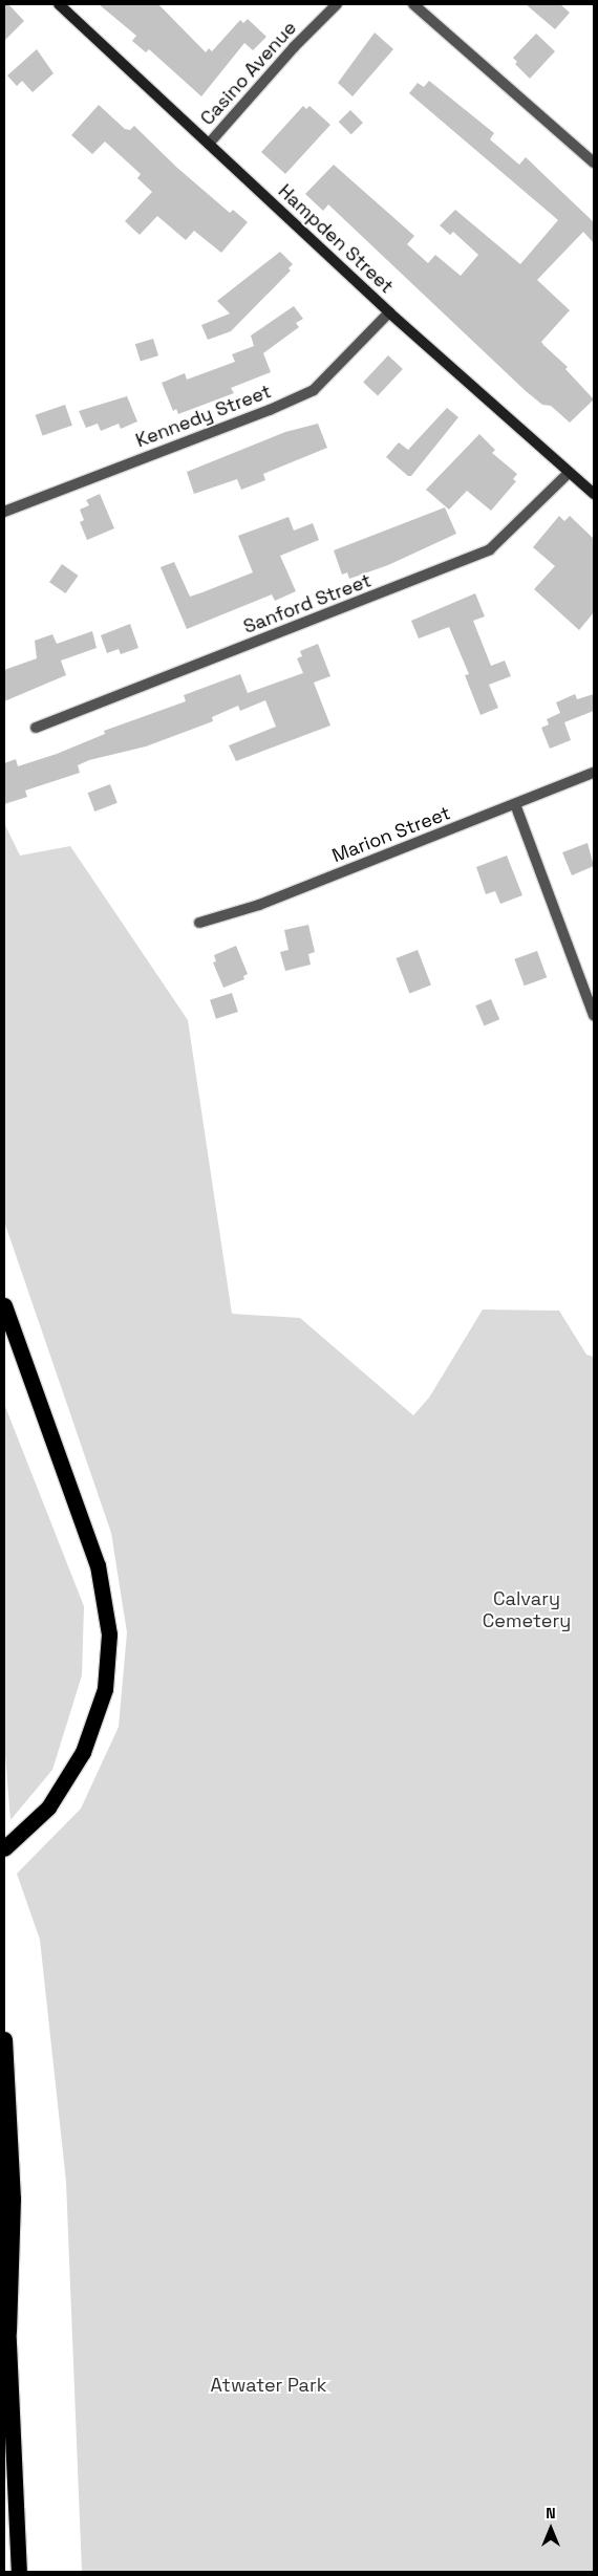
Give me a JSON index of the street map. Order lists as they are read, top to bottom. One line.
{"streets":{"main road":["Hampden Street"],"street":["Casino Avenue","Kennedy Street","Sanford Street","Marion Street"]},"crossings":[["Casino Avenue","Hampden Street"],["Hampden Street","Kennedy Street"],["Hampden Street","Sanford Street"]],"parks":["Calvary Cemetery","Atwater Park"],"north":"top"}
